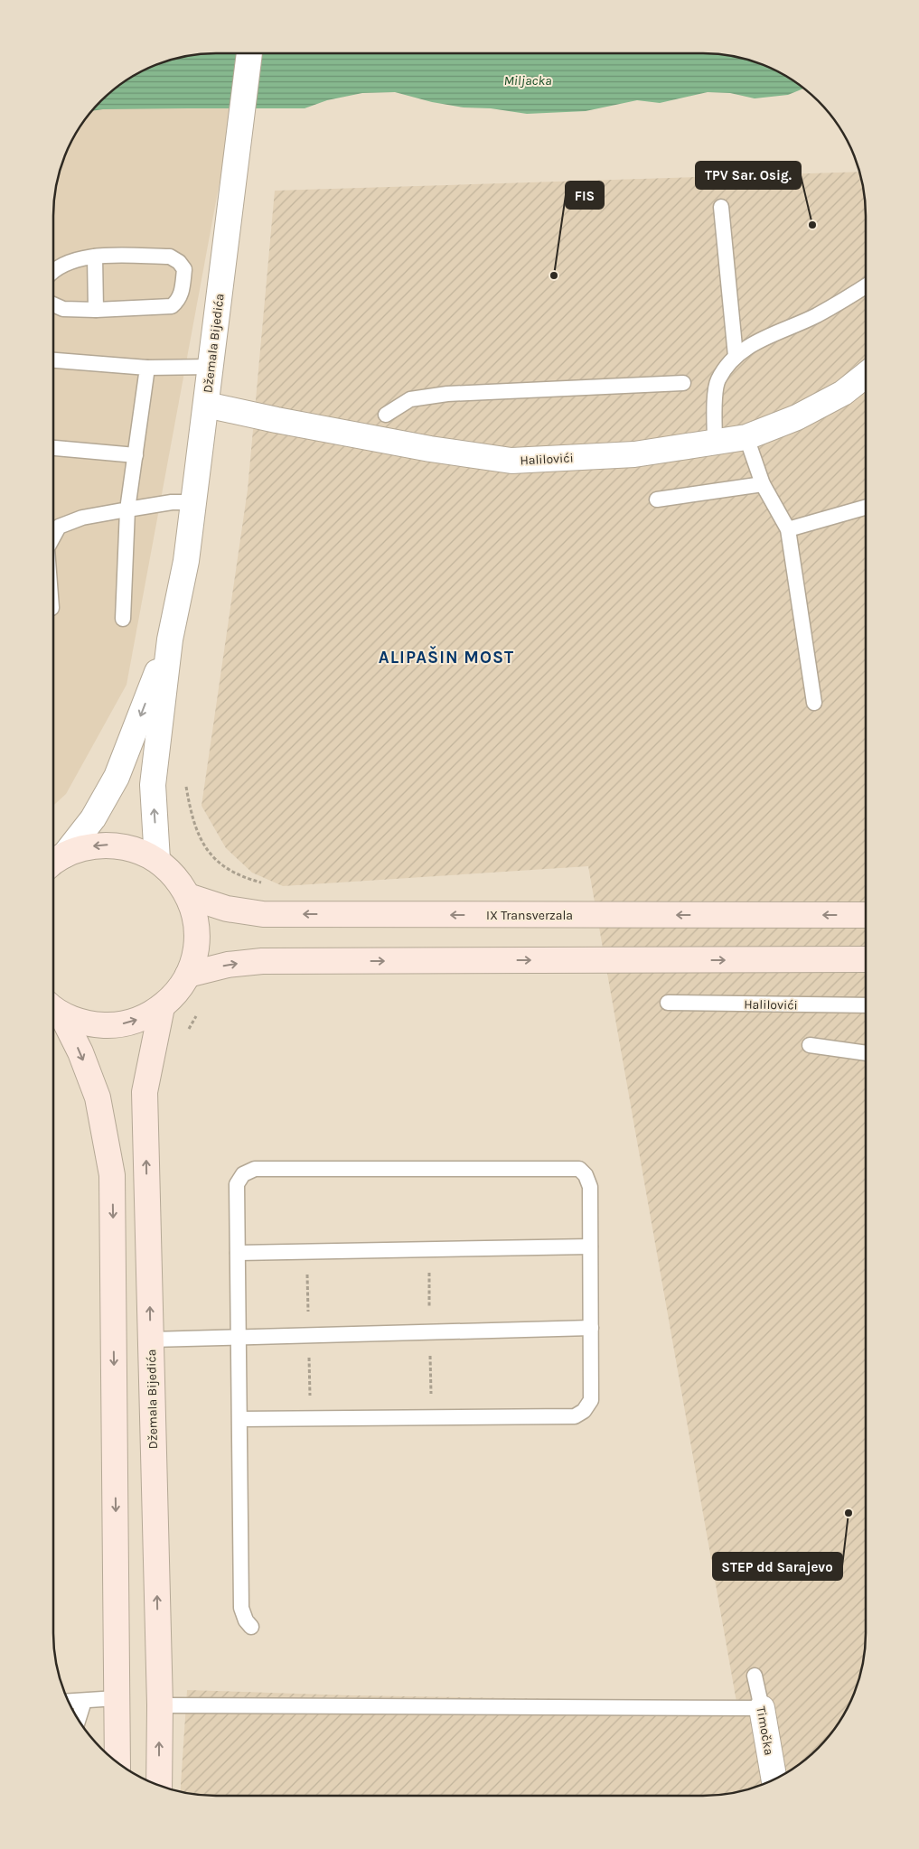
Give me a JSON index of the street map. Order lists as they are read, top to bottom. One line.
{"streets":{"main road":["Džemala Bijedića","IX Transverzala"],"street":["Halilovići","Timočka"]},"crossings":[["Džemala Bijedića","Halilovići"]],"one_way":["Džemala Bijedića"],"districts":["ALIPAŠIN MOST"],"water":["Miljacka"],"places":["TPV Sar. Osig.","FIS","STEP dd Sarajevo"]}
